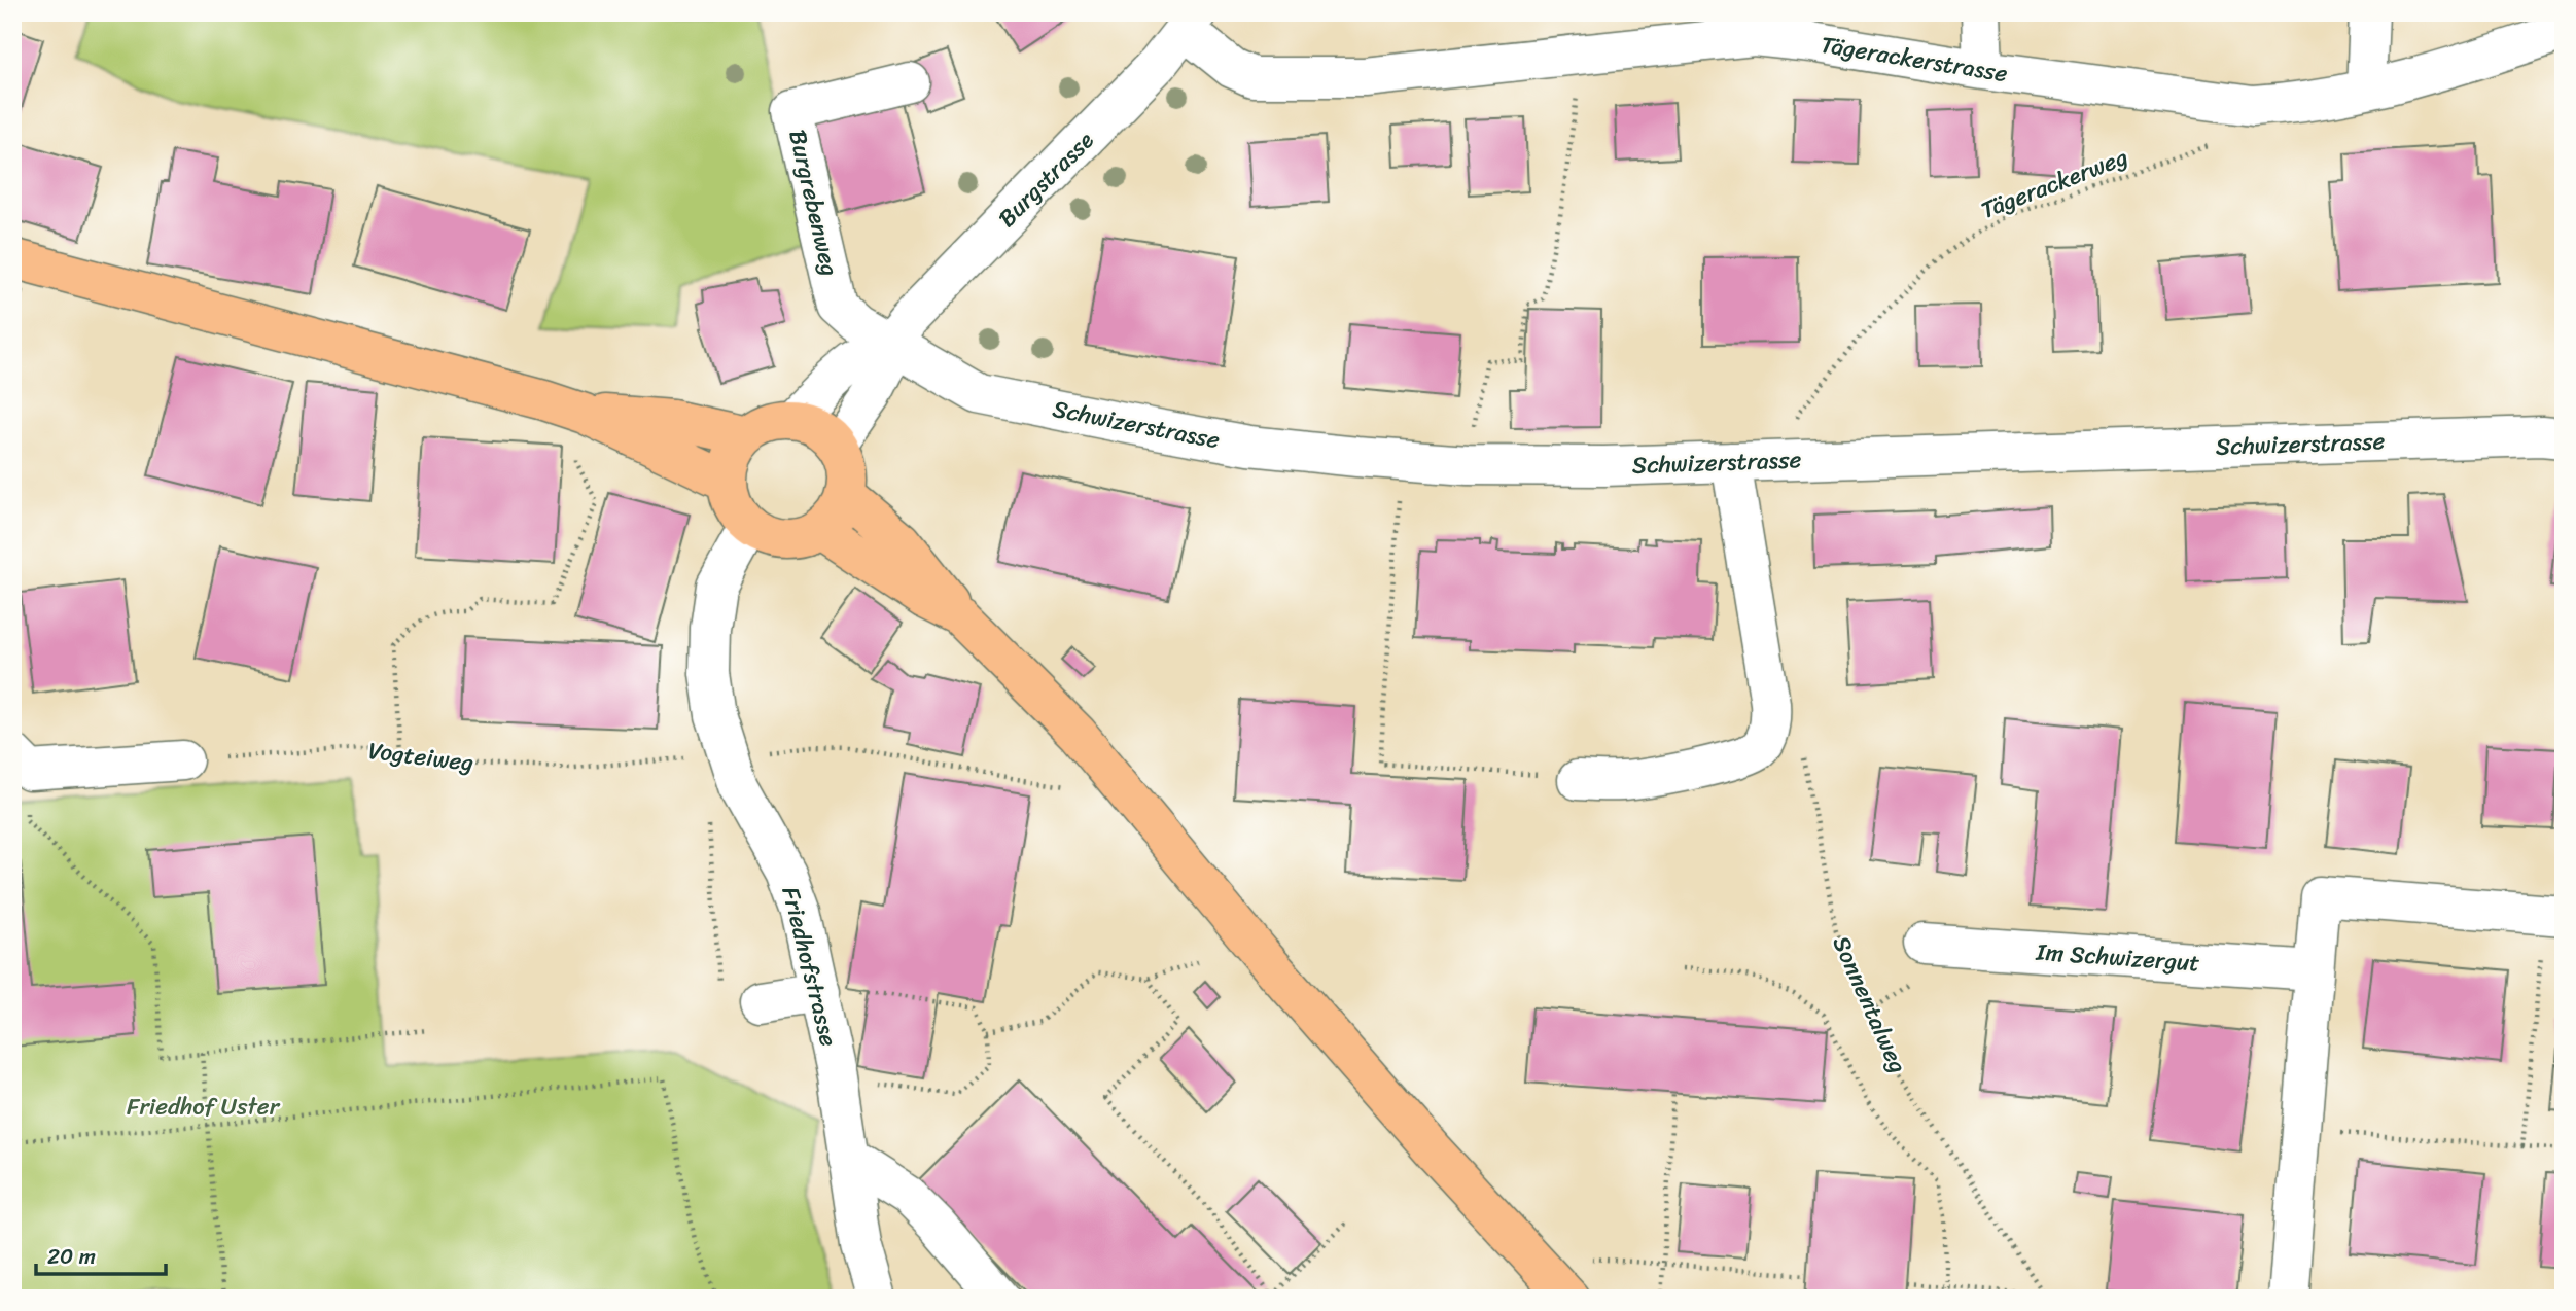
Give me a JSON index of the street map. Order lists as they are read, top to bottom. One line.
{"streets":{"street":["Tägerackerstrasse","Burgstrasse","Burgrebenweg","Schwizerstrasse","Im Schwizergut","Friedhofstrasse"],"path":["Tägerackerweg","Vogteiweg","Sonnentalweg"]},"crossings":[["Tägerackerstrasse","Burgstrasse"],["Tägerackerstrasse","Tägerackerweg"],["Burgstrasse","Burgrebenweg"],["Burgstrasse","Schwizerstrasse"],["Burgstrasse","Friedhofstrasse"],["Tägerackerweg","Schwizerstrasse"],["Burgrebenweg","Schwizerstrasse"],["Vogteiweg","Friedhofstrasse"]],"parks":["Friedhof Uster"],"scale_bar":"20 m"}
